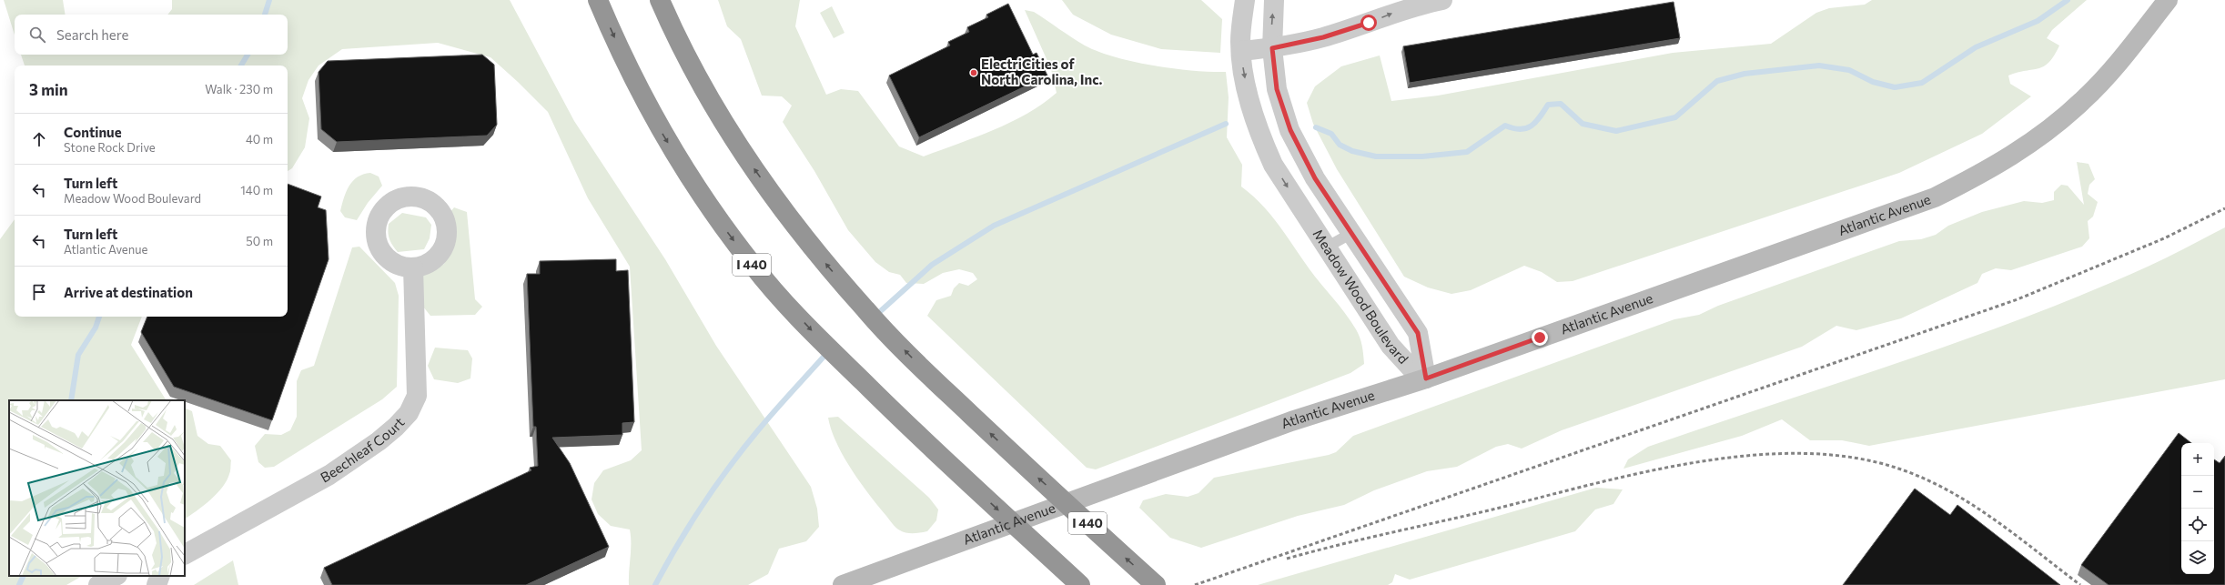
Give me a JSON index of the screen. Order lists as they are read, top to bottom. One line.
{"streets":{"highway":["I 440"],"main road":["Atlantic Avenue"],"street":["Meadow Wood Boulevard","Beechleaf Court"]},"crossings":[["Atlantic Avenue","Meadow Wood Boulevard"]],"places":["ElectriCities of North Carolina, Inc."],"page":{"search":"Search here","heading":["3 min","Walk · 230 m"],"list":[["Continue","Stone Rock Drive","40 m"],["Turn left","Meadow Wood Boulevard","140 m"],["Turn left","Atlantic Avenue","50 m"],"Arrive at destination"],"map_buttons":["+","−"]}}
